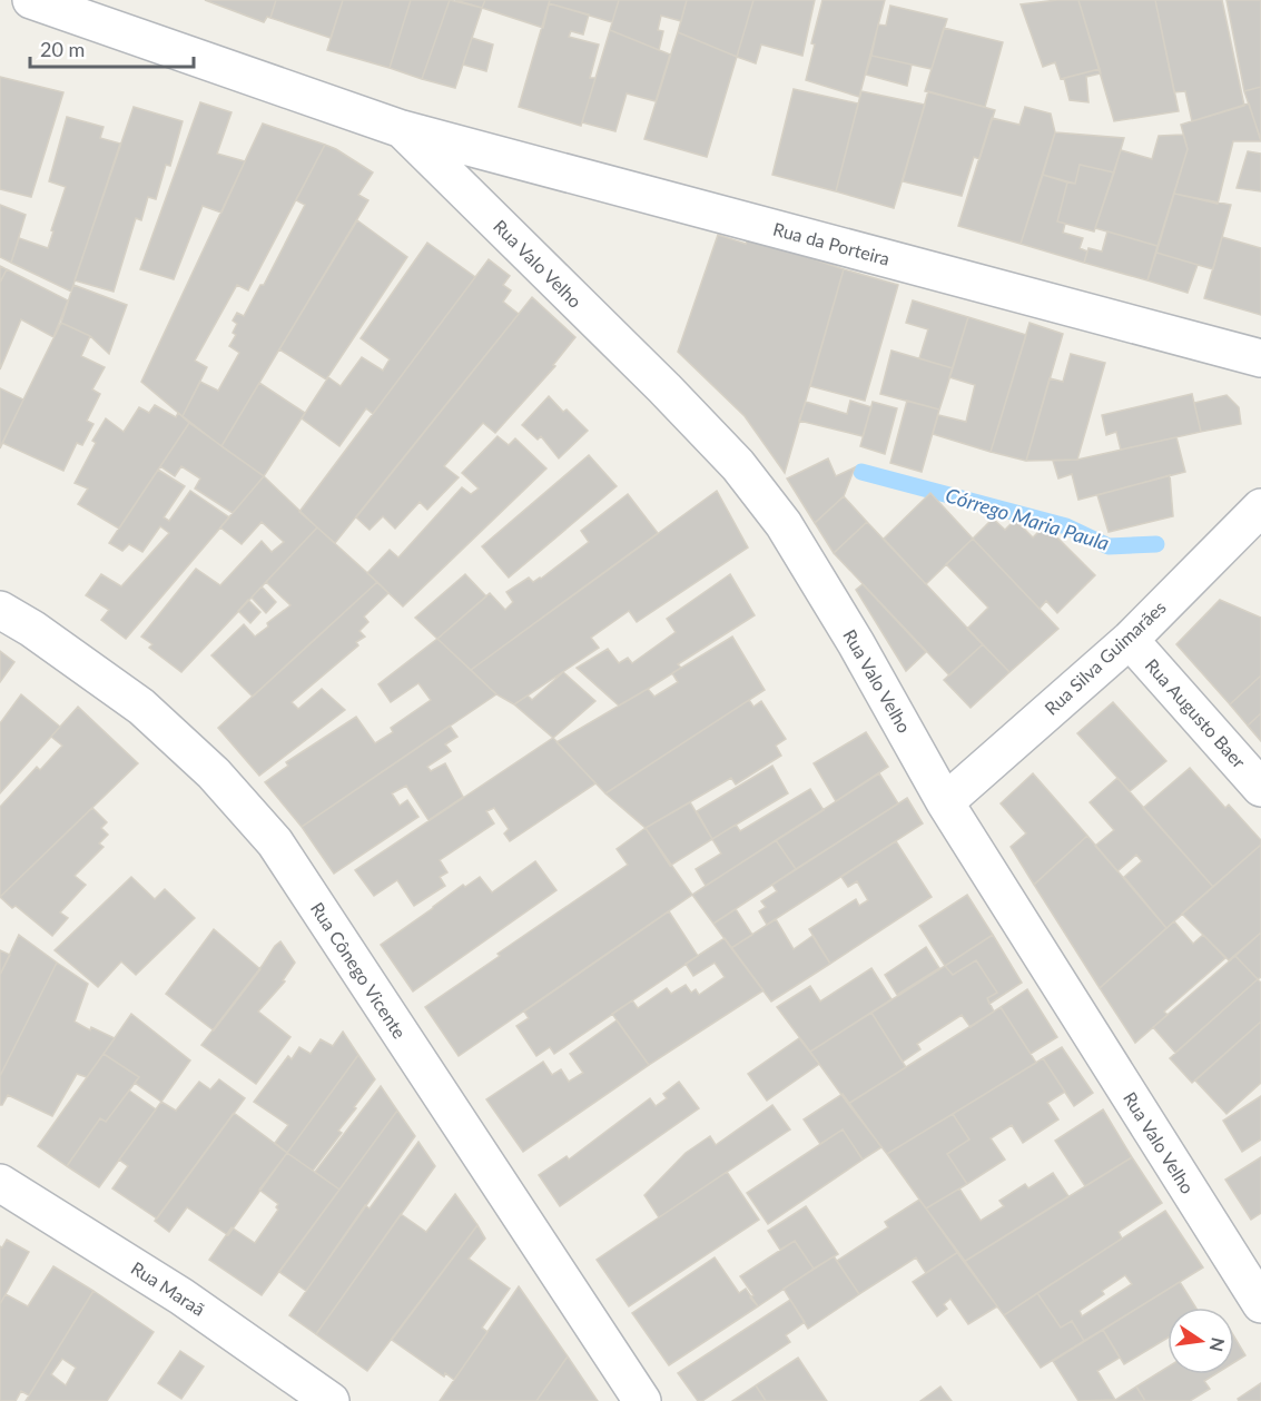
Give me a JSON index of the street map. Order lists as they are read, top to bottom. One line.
{"streets":{"street":["Rua da Porteira","Rua Valo Velho","Rua Silva Guimarães","Rua Augusto Baer","Rua Cônego Vicente","Rua Maraã"]},"crossings":[["Rua da Porteira","Rua Valo Velho"],["Rua Valo Velho","Rua Silva Guimarães"],["Rua Silva Guimarães","Rua Augusto Baer"]],"water":["Córrego Maria Paula"],"scale_bar":"20 m","north":"right"}
